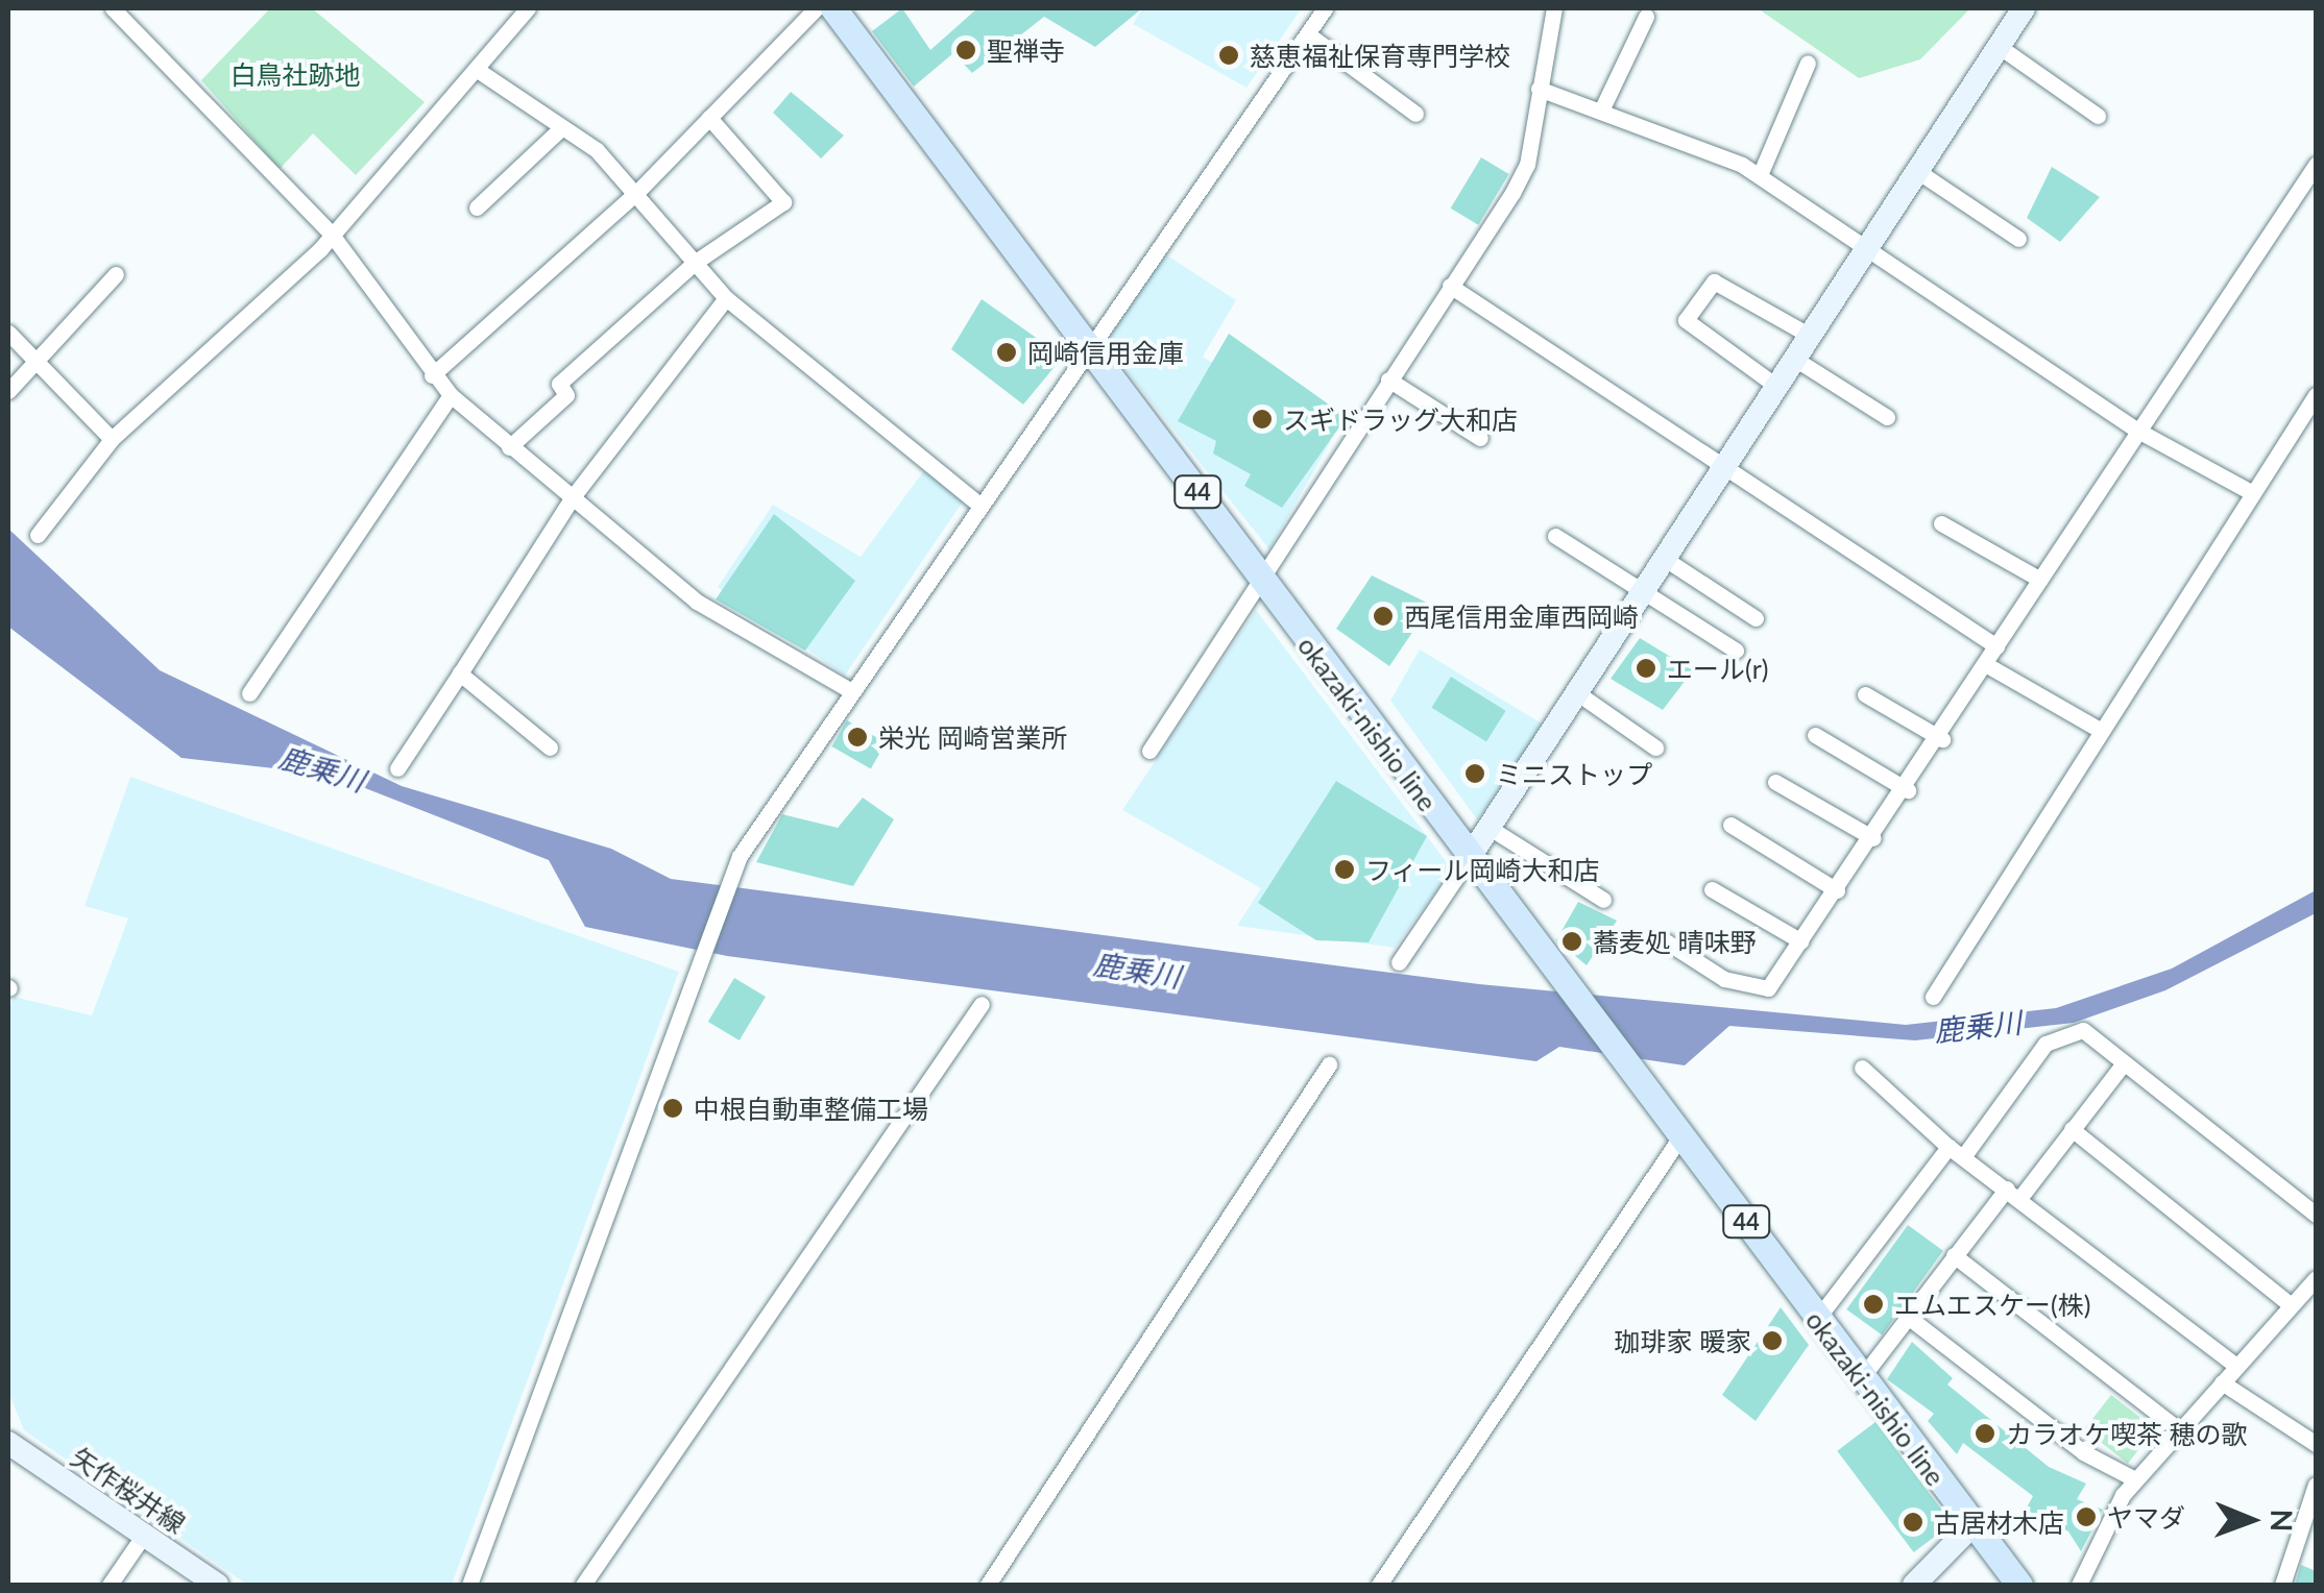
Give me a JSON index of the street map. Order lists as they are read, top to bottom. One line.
{"streets":{"main road":["44","okazaki-nishio line"],"street":["矢作桜井線"]},"water":["鹿乗川"],"parks":["白鳥社跡地"],"places":["聖禅寺","慈恵福祉保育専門学校","岡崎信用金庫","スギドラッグ大和店","西尾信用金庫西岡崎","エール(r)","栄光 岡崎営業所","ミニストップ","フィール岡崎大和店","蕎麦処 晴味野","中根自動車整備工場","エムエスケー(株)","珈琲家 暖家","カラオケ喫茶 穂の歌","ヤマダ","古居材木店"],"north":"right"}
